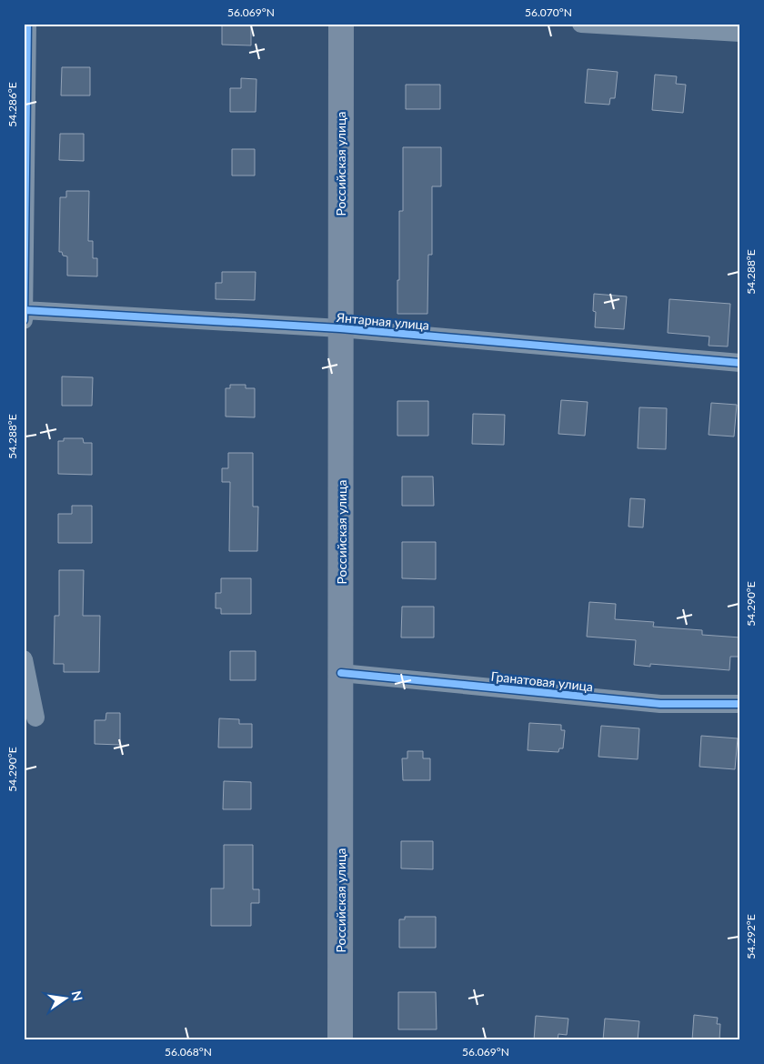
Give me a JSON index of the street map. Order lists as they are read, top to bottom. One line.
{"streets":{"main road":["Российская улица"],"street":["Янтарная улица","Гранатовая улица"]},"crossings":[["Российская улица","Янтарная улица"],["Российская улица","Гранатовая улица"]],"north":"right","coordinates":["56.069°N","56.070°N","54.286°E","54.288°E","54.290°E","54.292°E","56.068°N"]}
